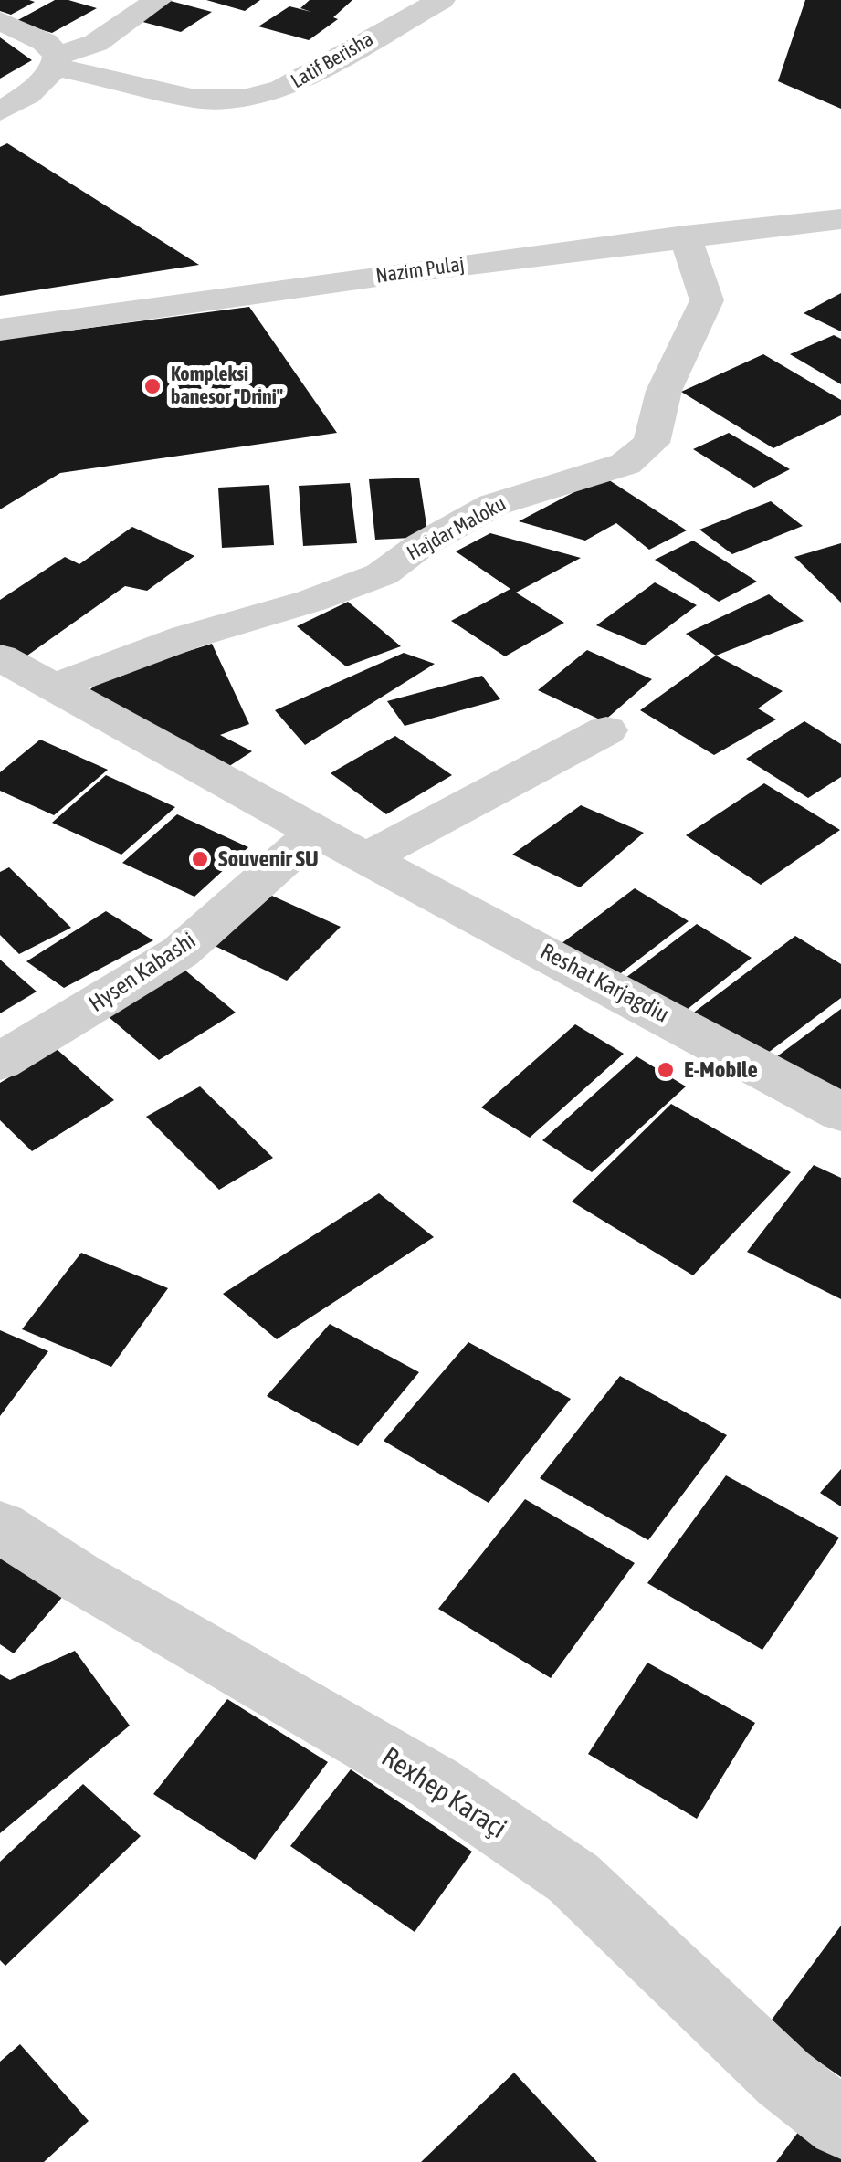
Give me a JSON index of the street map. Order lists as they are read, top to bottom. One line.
{"streets":{"street":["Latif Berisha","Nazim Pulaj","Hajdar Maloku","Hysen Kabashi","Reshat Karjagdiu","Rexhep Karaçi"]},"crossings":[["Nazim Pulaj","Hajdar Maloku"],["Hajdar Maloku","Reshat Karjagdiu"],["Hysen Kabashi","Reshat Karjagdiu"]],"places":["Kompleksi banesor \"Drini\"","Souvenir SU","E-Mobile"]}
